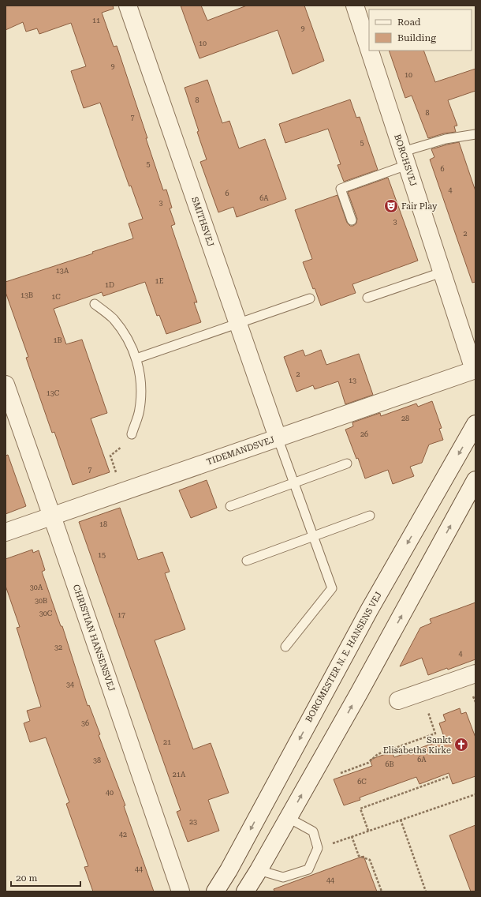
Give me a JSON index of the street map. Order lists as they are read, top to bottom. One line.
{"streets":{"street":["BORCHSVEJ","SMITHSVEJ","TIDEMANDSVEJ","CHRISTIAN HANSENSVEJ","BORGMESTER N. E. HANSENS VEJ"]},"crossings":[["BORCHSVEJ","TIDEMANDSVEJ"],["SMITHSVEJ","TIDEMANDSVEJ"],["TIDEMANDSVEJ","CHRISTIAN HANSENSVEJ"]],"places":{"theatre":["Fair Play"],"church":["Sankt Elisabeths Kirke"]},"house_numbers":["11","9","10","9","10","8","8","7","5","5","6","4","6","6A","3","3","2","13A","1E","1D","13B","1C","1B","2","13","13C","28","26","7","18","15","30A","30B","30C","17","32","4","34","36","21","6A","38","6B","21A","6C","40","23","42","44","44"],"legend":["Road","Building"],"scale_bar":"20 m"}
